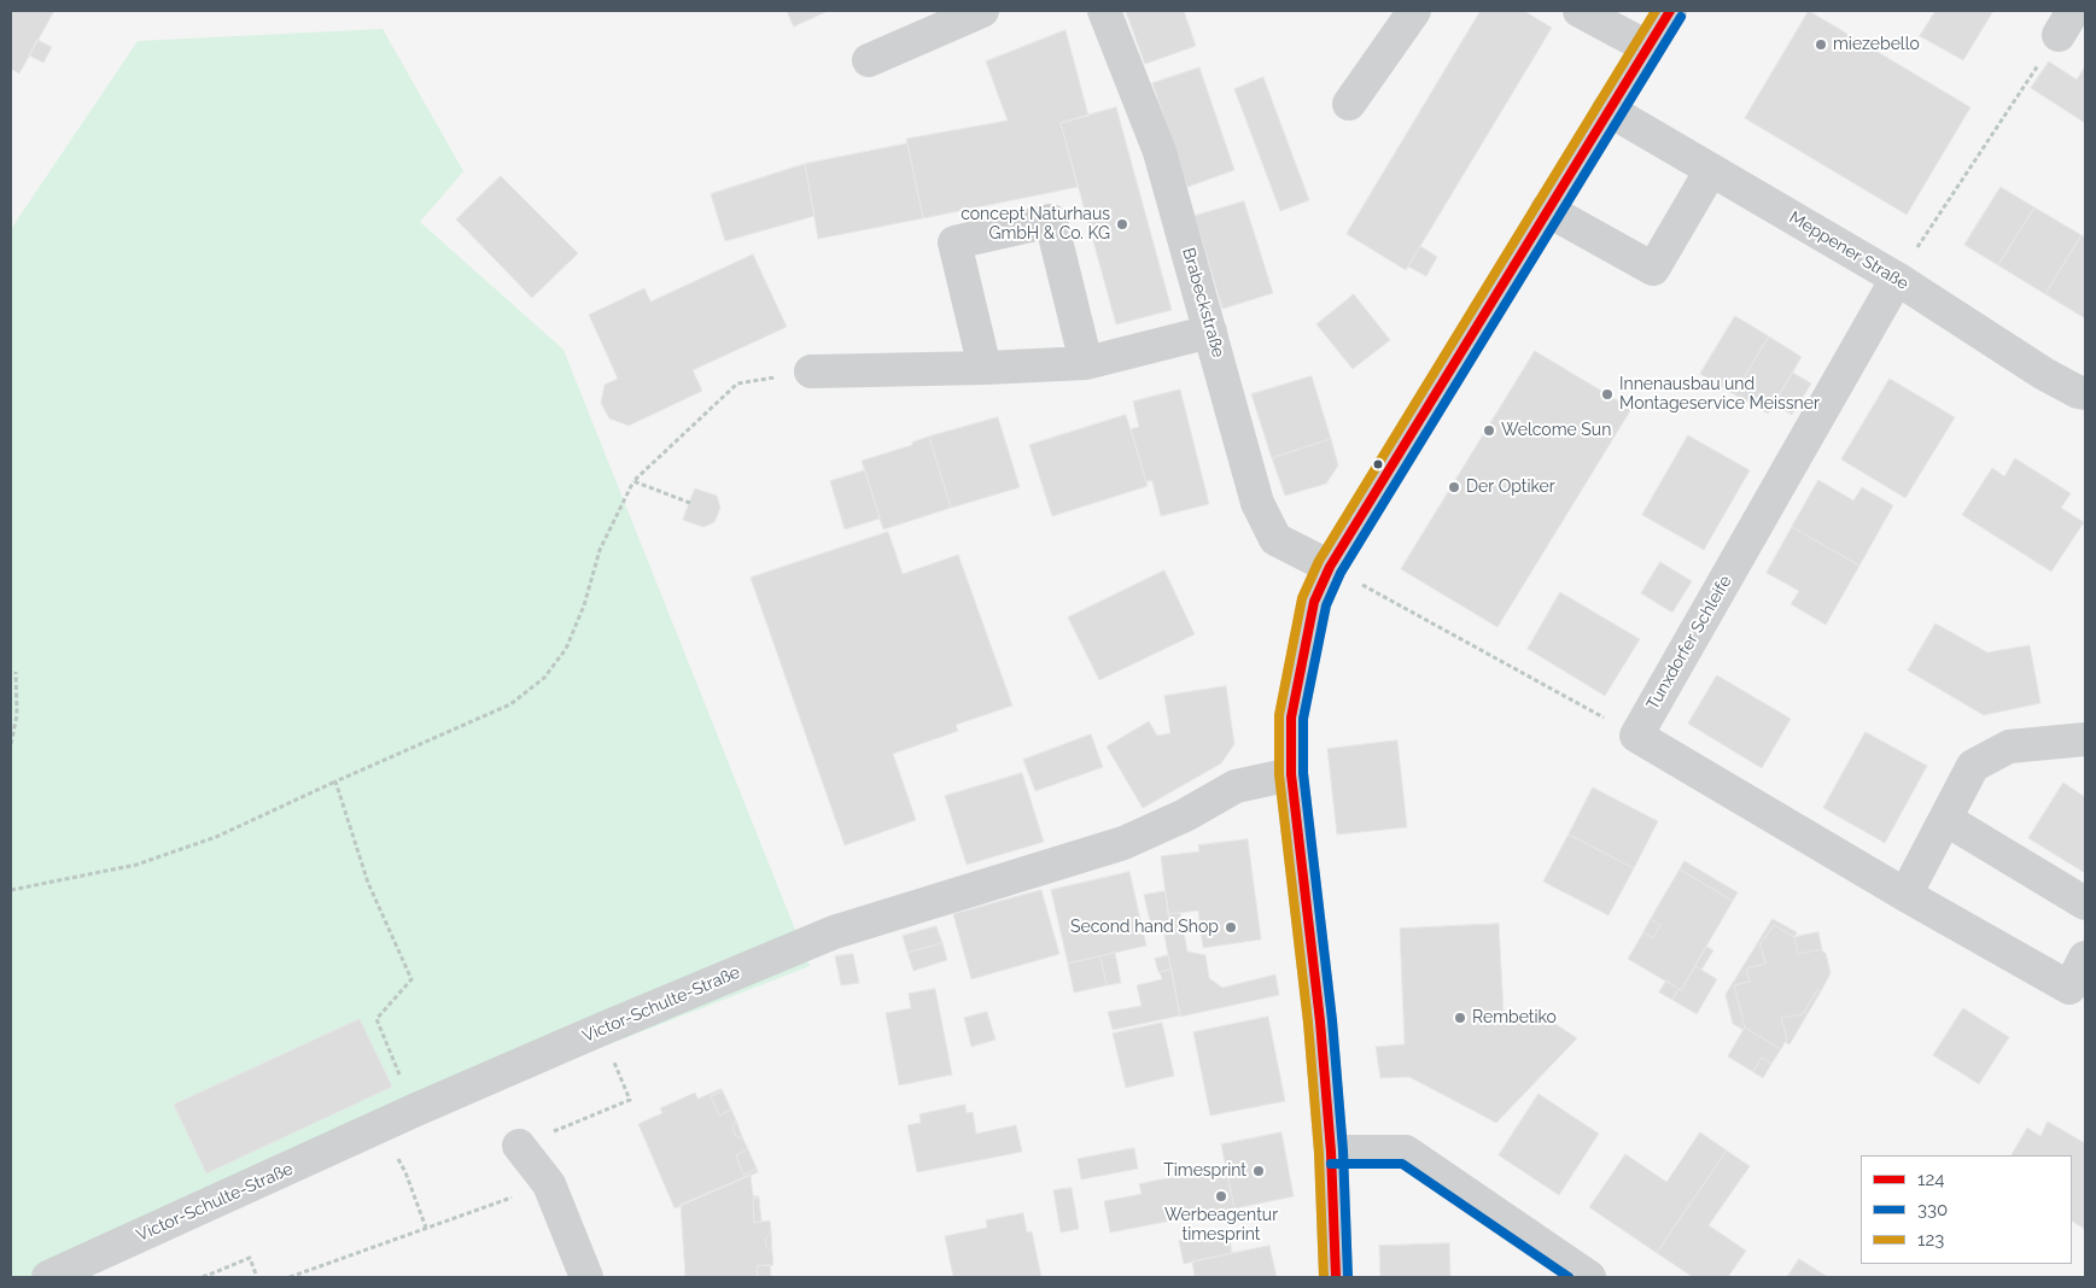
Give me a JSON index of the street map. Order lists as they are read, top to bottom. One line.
{"streets":{"street":["Meppener Straße","Brabeckstraße","Tunxdorfer Schleife","Victor-Schulte-Straße"]},"crossings":[["Meppener Straße","Tunxdorfer Schleife"]],"places":["miezebello","concept Naturhaus GmbH & Co. KG","Innenausbau und Montageservice Meissner","Welcome Sun","Der Optiker","Second hand Shop","Rembetiko","Timesprint","Werbeagentur timesprint"],"lines":["transit line 124","transit line 123","transit line 330"],"legend":["124","330","123"]}
